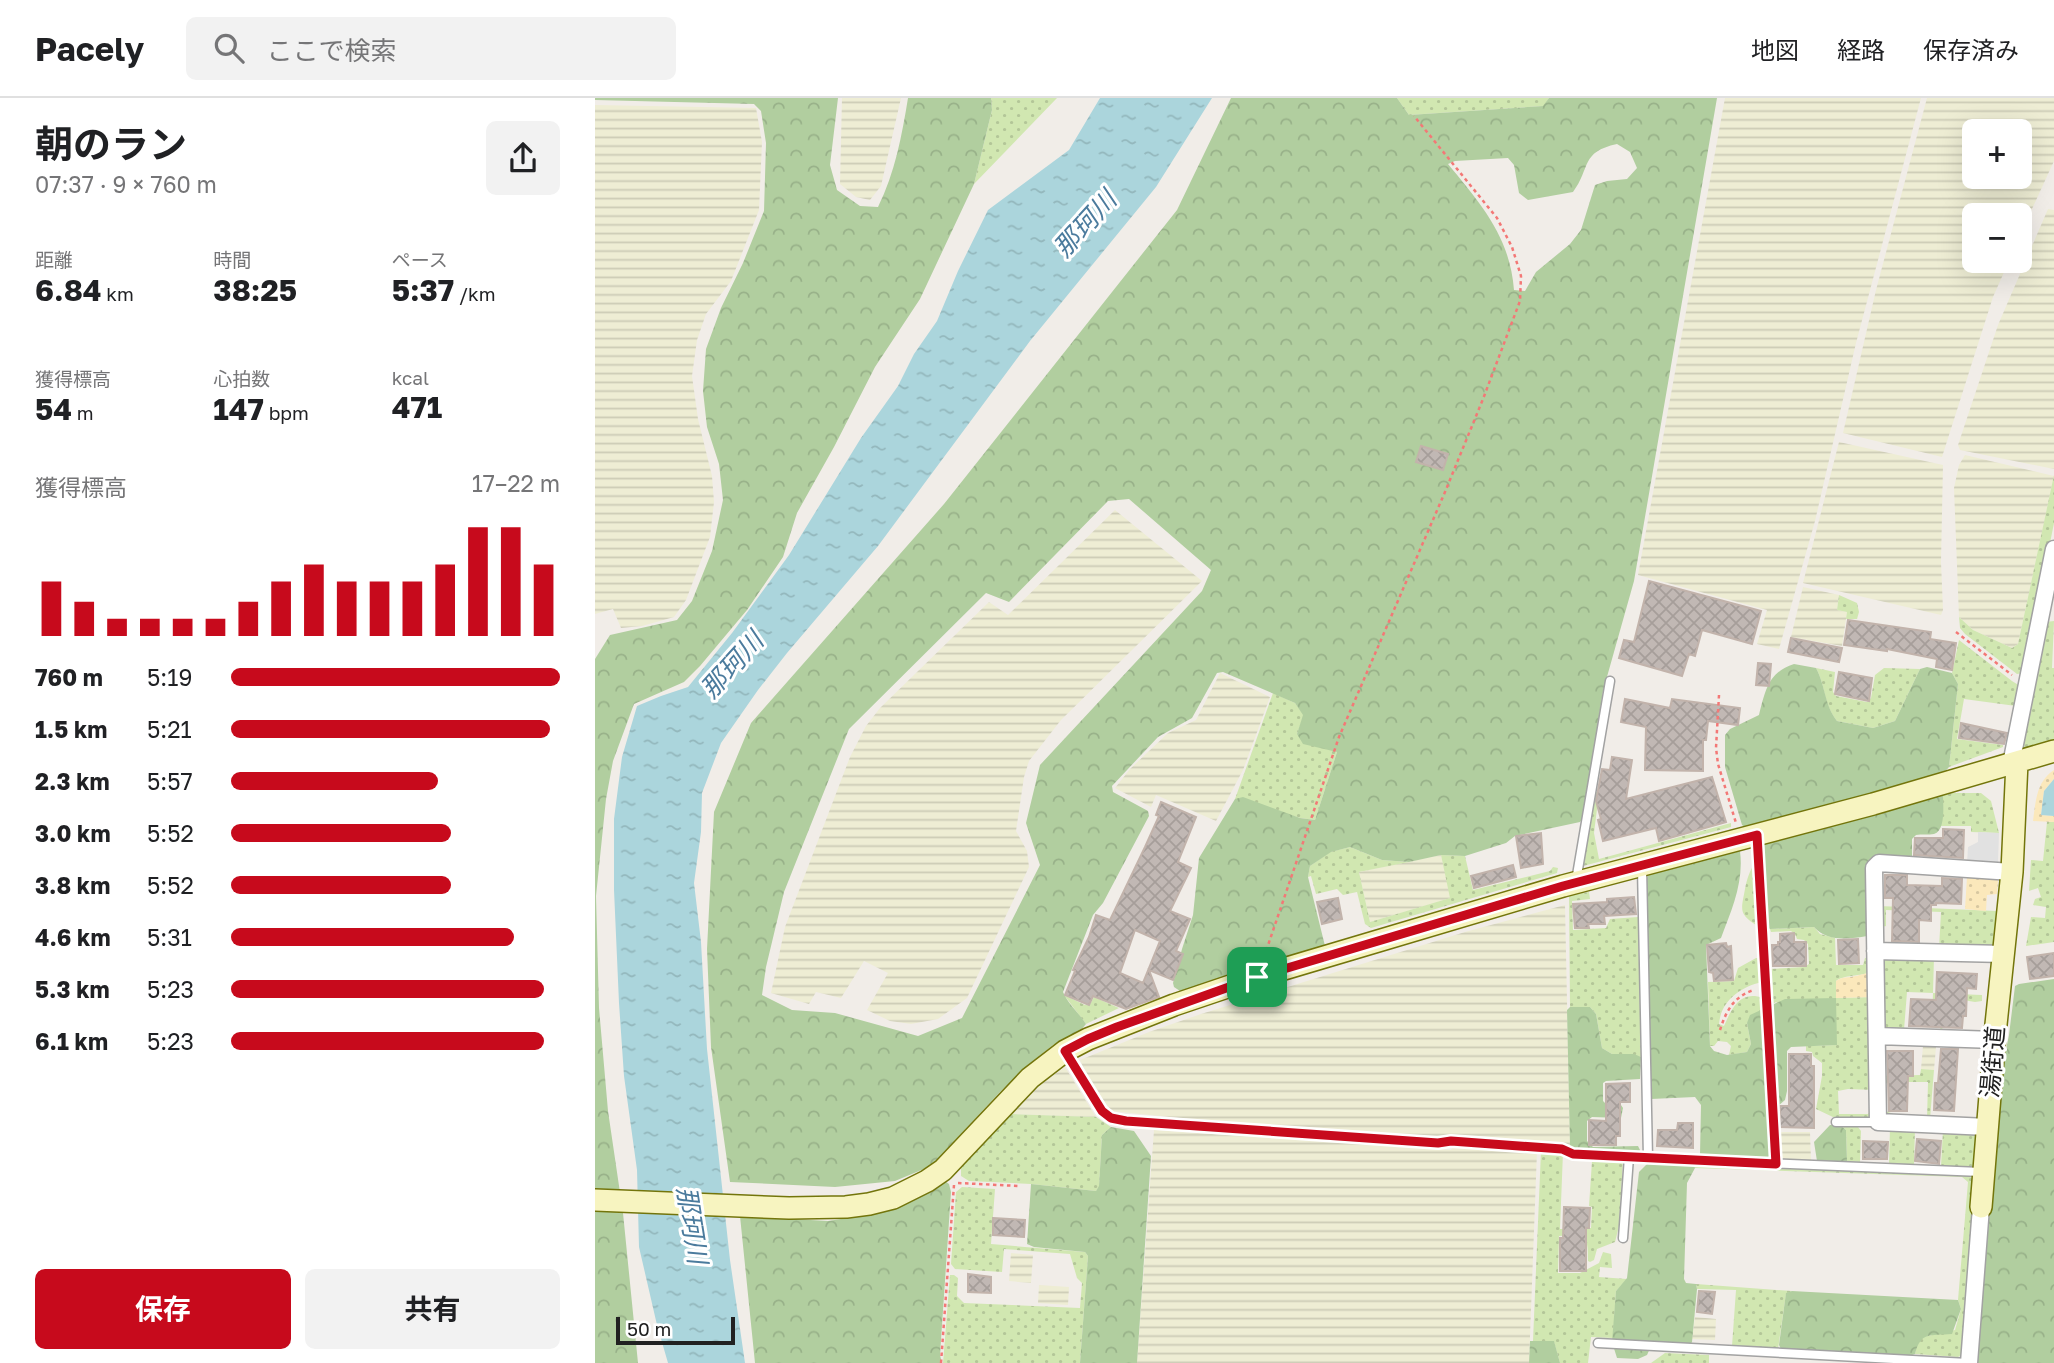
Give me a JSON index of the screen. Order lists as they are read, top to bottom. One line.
{"streets":{"street":["湯街道"]},"water":["那珂川"],"scale_bar":"50 m","page":{"header":"Pacely","search":"ここで検索","nav":["地図","経路","保存済み"],"heading":["朝のラン","07:37 · 9 × 760 m"],"map_buttons":["+","−"],"stats":[["距離","6.84 km"],["時間","38:25"],["ペース","5:37 /km"],["獲得標高","54 m"],["心拍数","147 bpm"],["kcal","471"]],"chart":["獲得標高","17–22 m"],"list":[{"name":"760 m","note":"5:19"},{"name":"1.5 km","note":"5:21"},{"name":"2.3 km","note":"5:57"},{"name":"3.0 km","note":"5:52"},{"name":"3.8 km","note":"5:52"},{"name":"4.6 km","note":"5:31"},{"name":"5.3 km","note":"5:23"},{"name":"6.1 km","note":"5:23"}],"buttons":["保存","共有"],"scale":"50 m"}}
